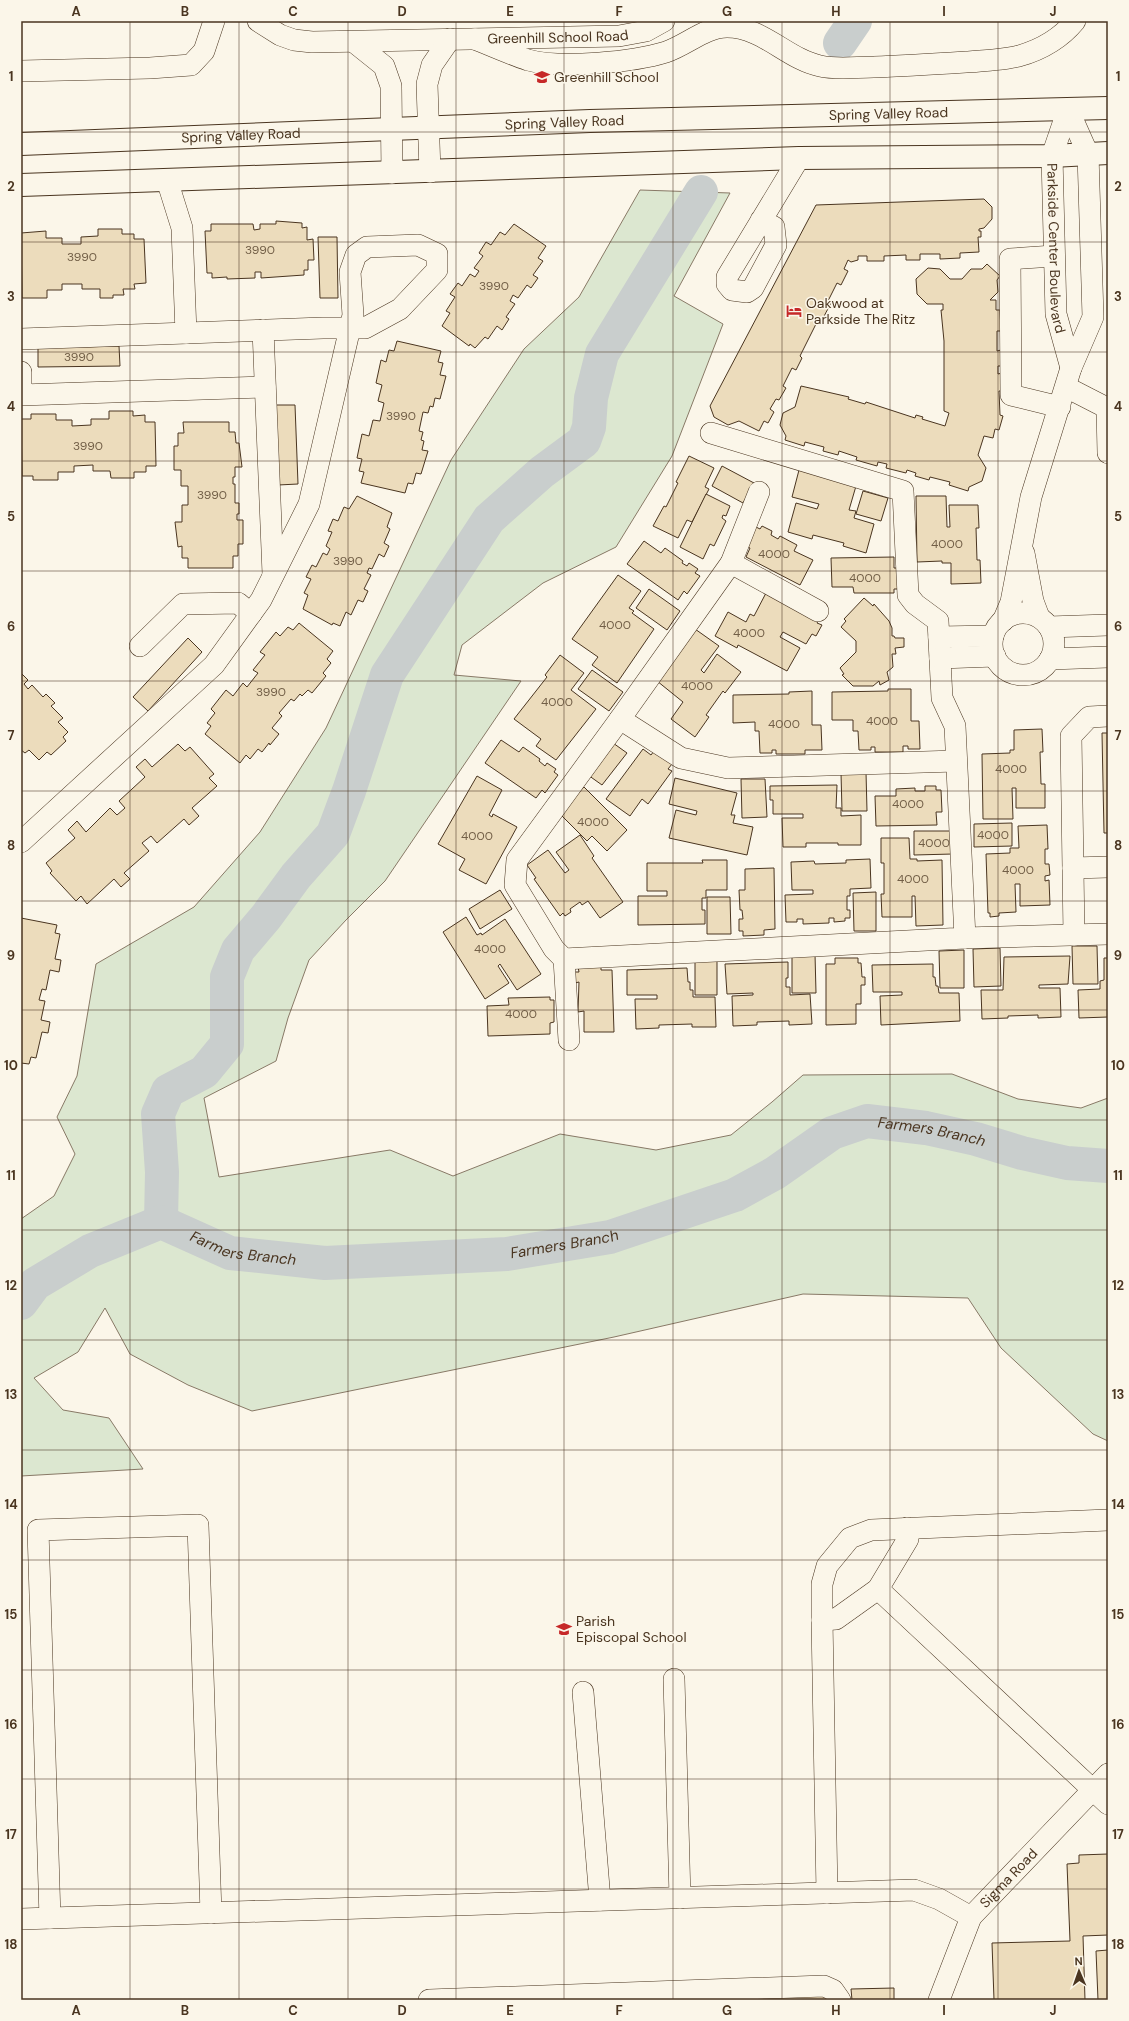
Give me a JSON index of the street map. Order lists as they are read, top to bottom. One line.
{"streets":{"main road":["Spring Valley Road"],"street":["Greenhill School Road","Parkside Center Boulevard","Sigma Road"]},"crossings":[["Spring Valley Road","Parkside Center Boulevard"]],"water":["Farmers Branch"],"places":{"school or university":["Greenhill School","Parish Episcopal School"],"hotel":["Oakwood at Parkside The Ritz"]},"house_numbers":["3990","3990","3990","3990","3990","3990","3990","4000","4000","3990","4000","4000","4000","4000","3990","4000","4000","4000","4000","4000","4000","4000","4000","4000","4000","4000","4000","4000"],"north":"top","grid":{"columns":["A","B","C","D","E","F","G","H","I","J"],"rows":["1","2","3","4","5","6","7","8","9","10","11","12","13","14","15","16","17","18"]}}
